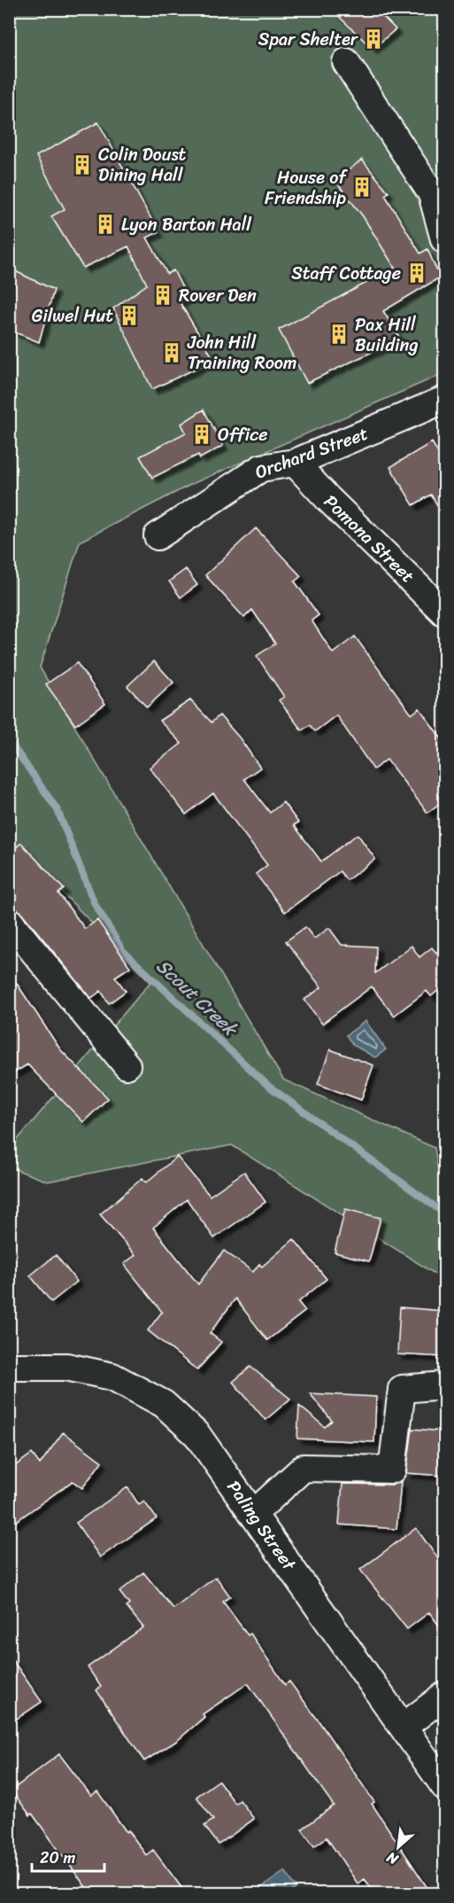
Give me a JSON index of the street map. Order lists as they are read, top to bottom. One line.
{"streets":{"street":["Orchard Street","Pomona Street","Paling Street"]},"crossings":[["Orchard Street","Pomona Street"]],"water":["Scout Creek"],"places":{"building":["Spar Shelter","Colin Doust Dining Hall","House of Friendship","Lyon Barton Hall","Staff Cottage","Rover Den","Gilwel Hut","Pax Hill Building","John Hill Training Room","Office"]},"scale_bar":"20 m","north":"bottom left"}
